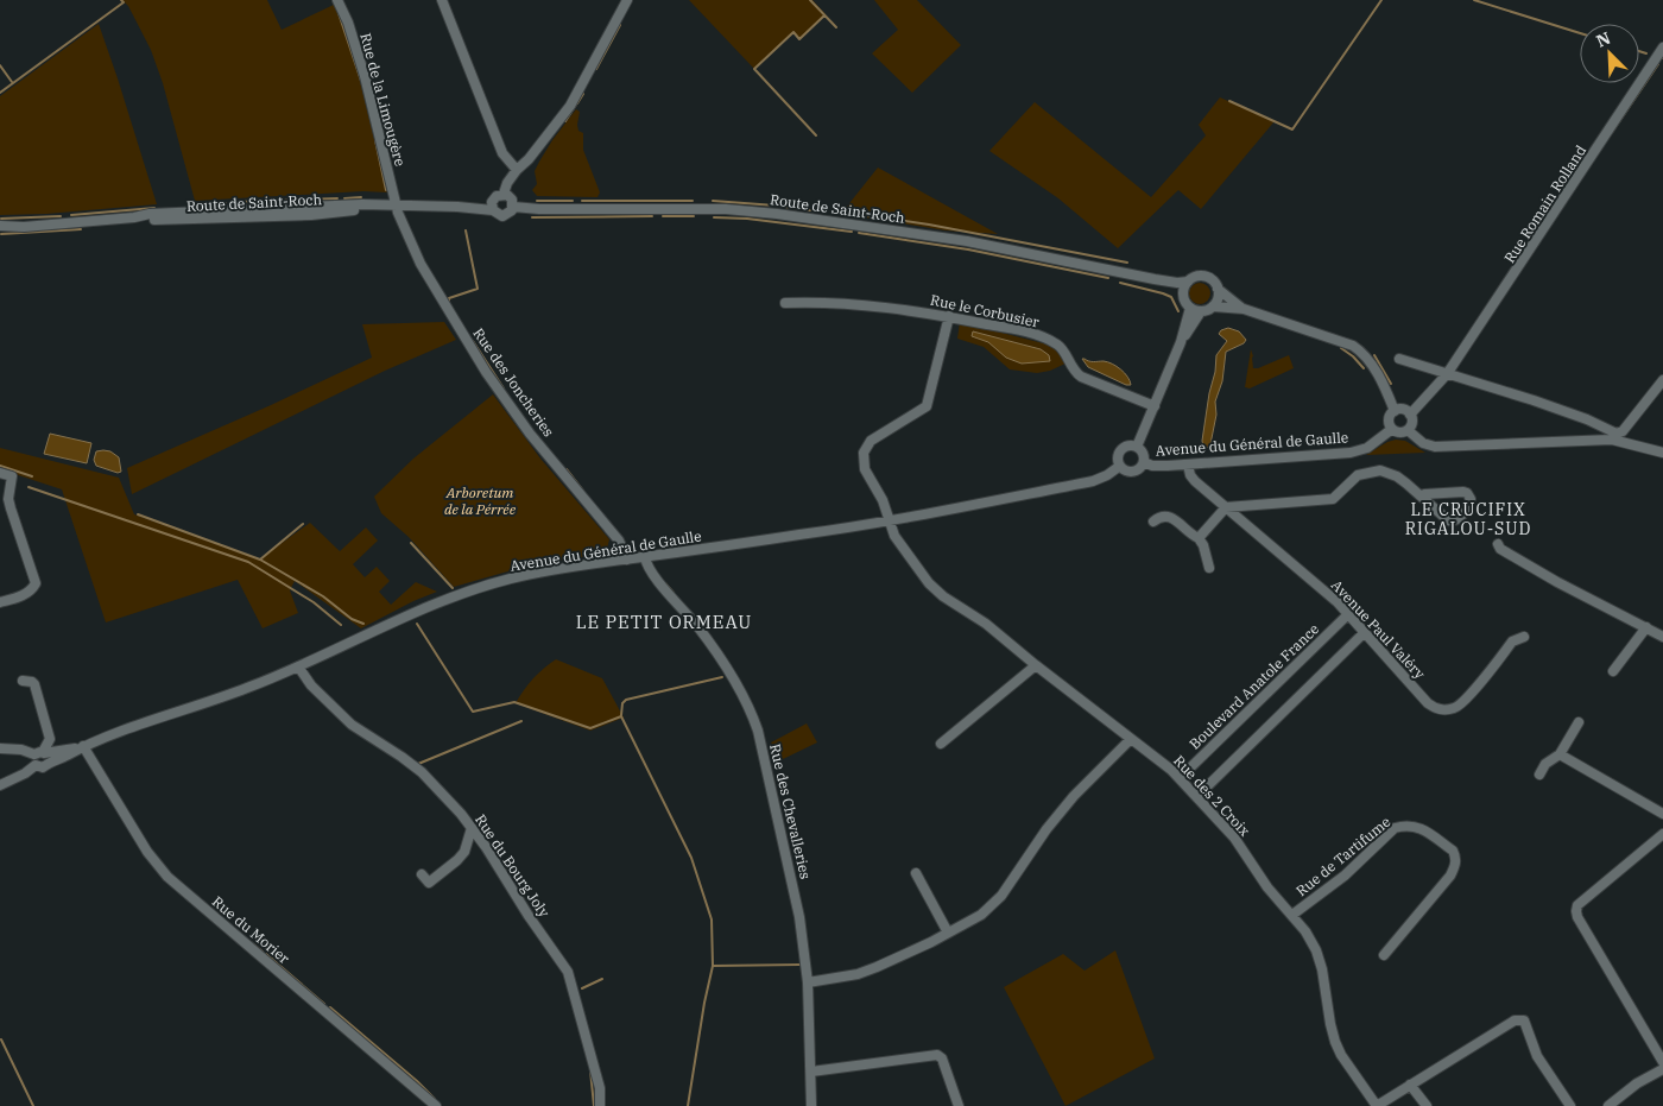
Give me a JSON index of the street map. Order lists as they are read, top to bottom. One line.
{"streets":{"street":["Rue de la Limougère","Route de Saint-Roch","Rue Romain Rolland","Rue le Corbusier","Rue des Joncheries","Avenue du Général de Gaulle","Avenue Paul Valéry","Boulevard Anatole France","Rue des 2 Croix","Rue des Chevalleries","Rue de Tartifume","Rue du Bourg Joly","Rue du Morier"]},"crossings":[["Rue de la Limougère","Route de Saint-Roch"],["Rue de la Limougère","Rue des Joncheries"],["Route de Saint-Roch","Rue des Joncheries"],["Rue Romain Rolland","Avenue du Général de Gaulle"],["Rue le Corbusier","Rue des 2 Croix"],["Rue des Joncheries","Avenue du Général de Gaulle"],["Avenue du Général de Gaulle","Avenue Paul Valéry"],["Avenue du Général de Gaulle","Rue des 2 Croix"],["Avenue du Général de Gaulle","Rue des Chevalleries"],["Avenue du Général de Gaulle","Rue du Bourg Joly"],["Avenue du Général de Gaulle","Rue du Morier"],["Avenue Paul Valéry","Boulevard Anatole France"],["Boulevard Anatole France","Rue des 2 Croix"],["Rue des 2 Croix","Rue de Tartifume"]],"districts":["LE CRUCIFIX RIGALOU-SUD","LE PETIT ORMEAU"],"parks":["Arboretum de la Pérrée"],"north":"top left"}
